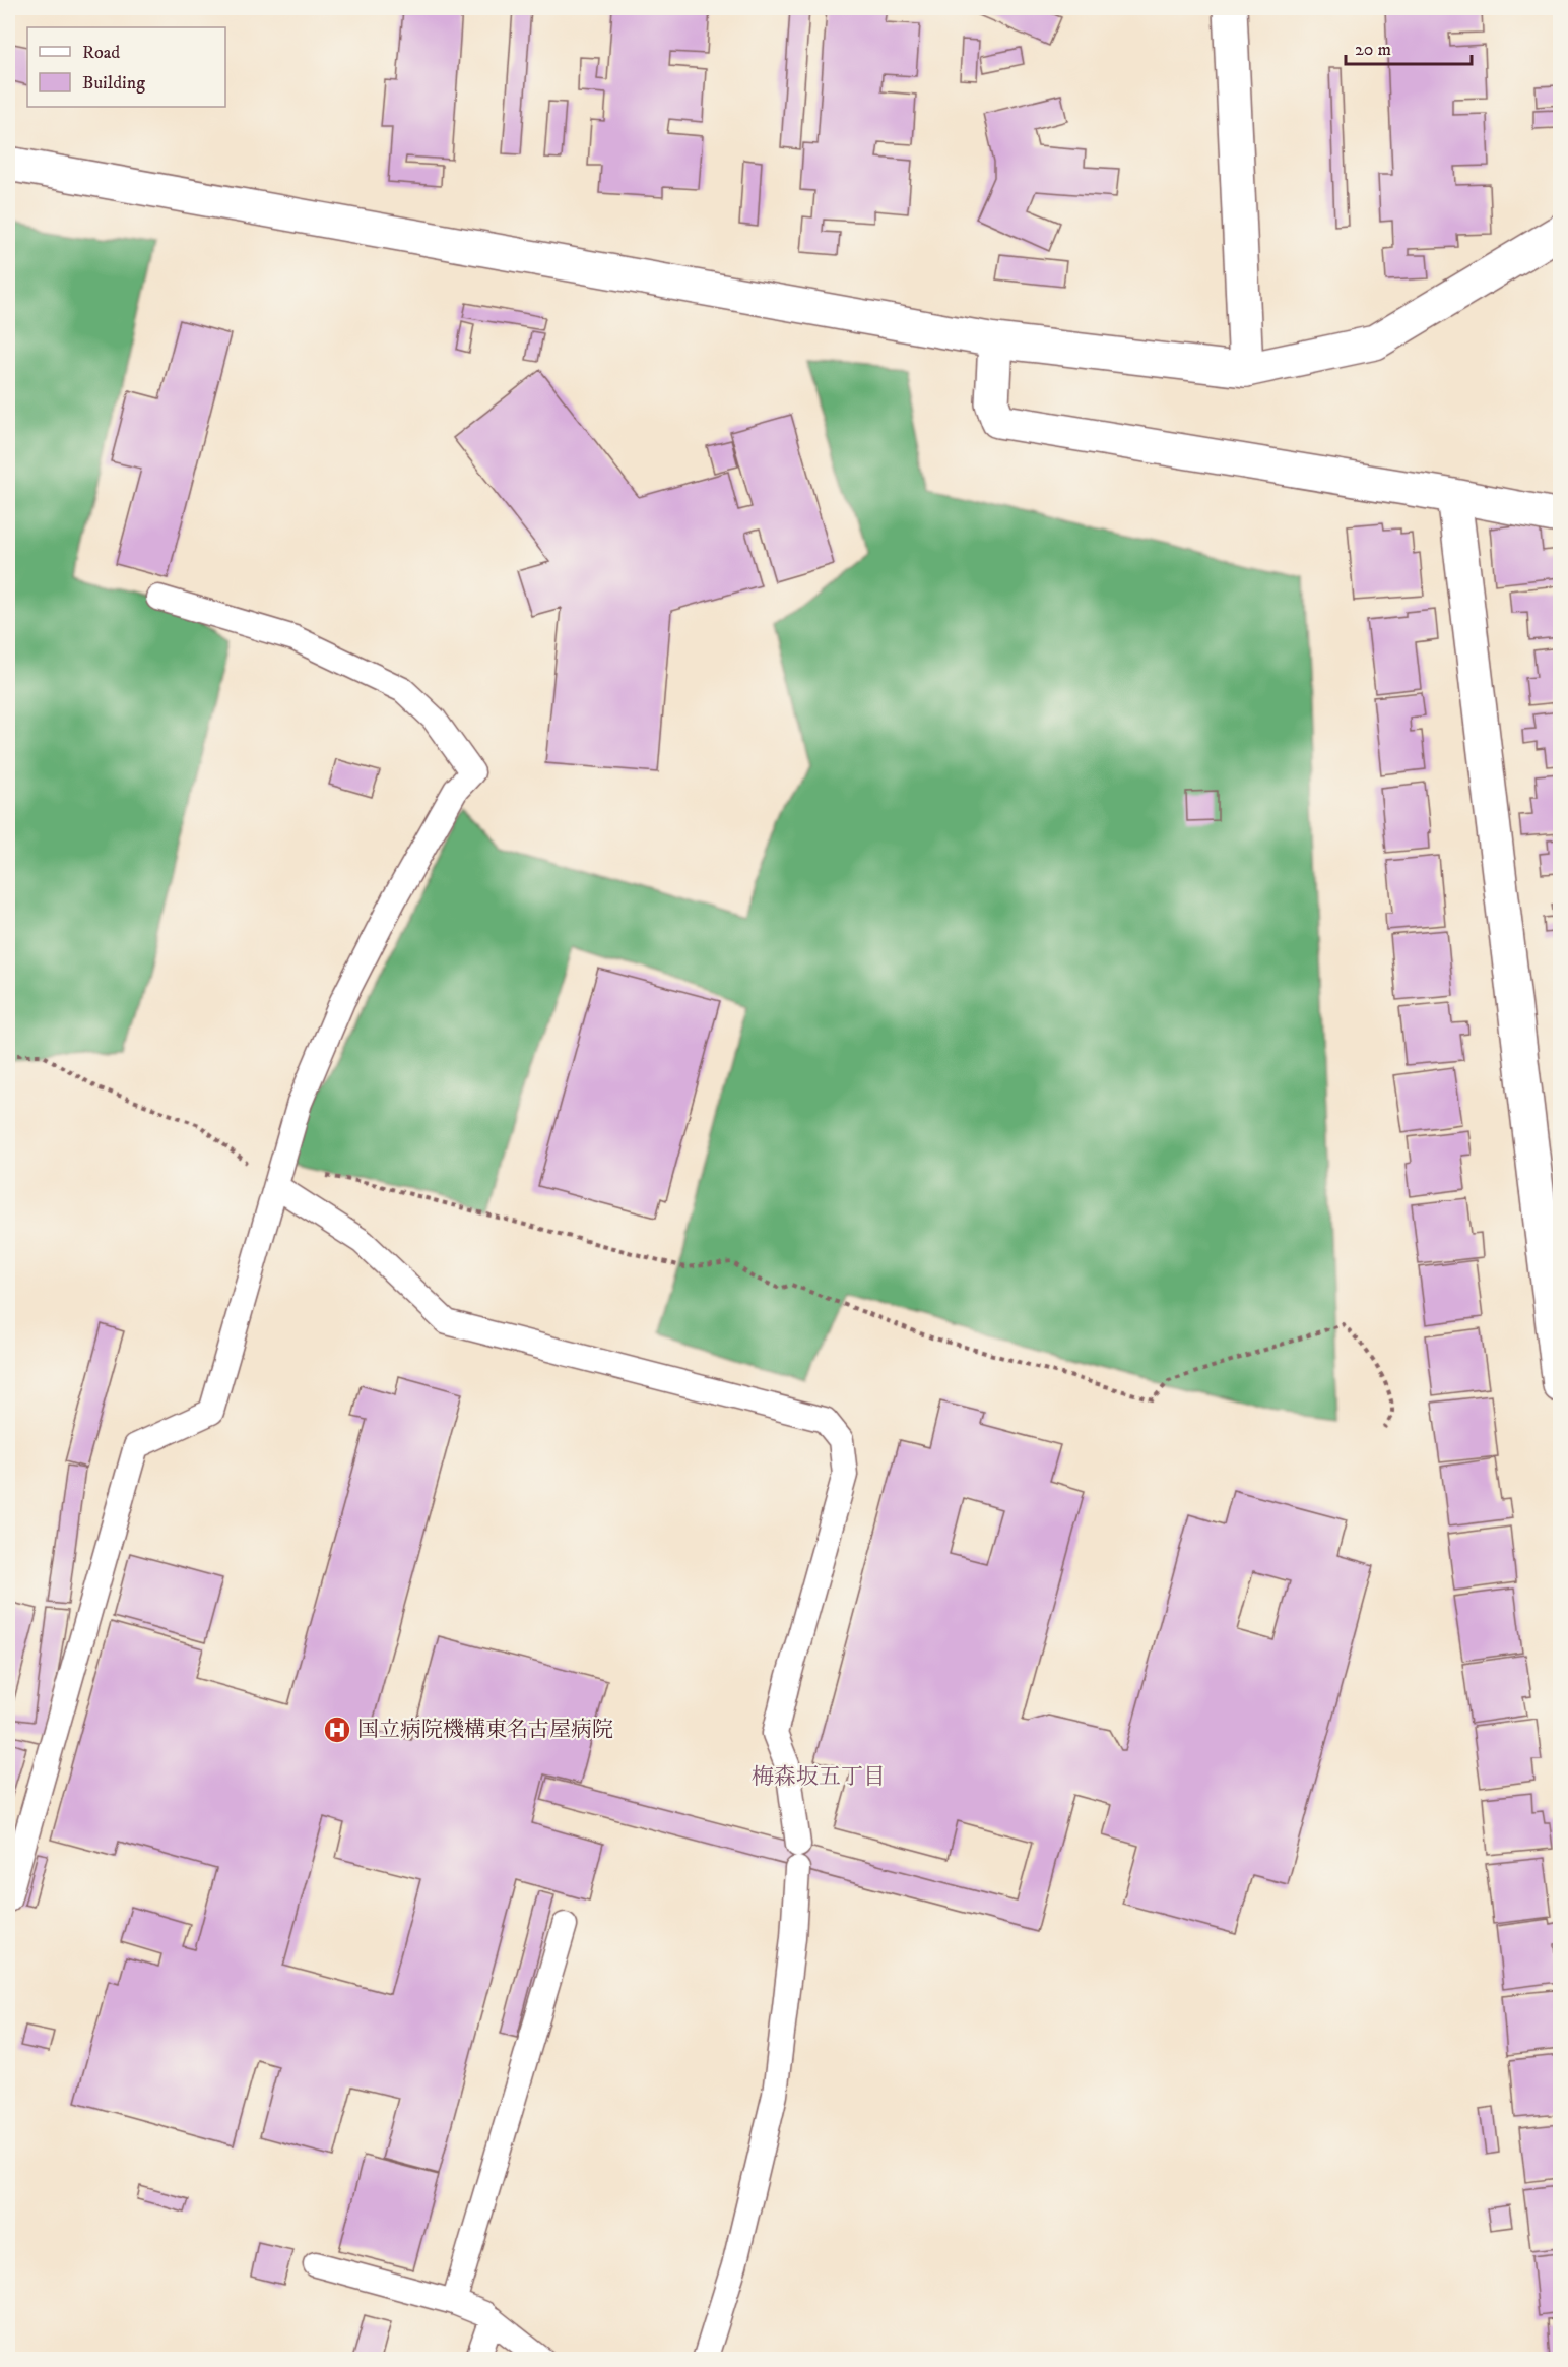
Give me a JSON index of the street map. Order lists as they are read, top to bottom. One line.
{"districts":["梅森坂五丁目"],"places":{"hospital":["国立病院機構東名古屋病院"]},"legend":["Road","Building"],"scale_bar":"20 m"}
